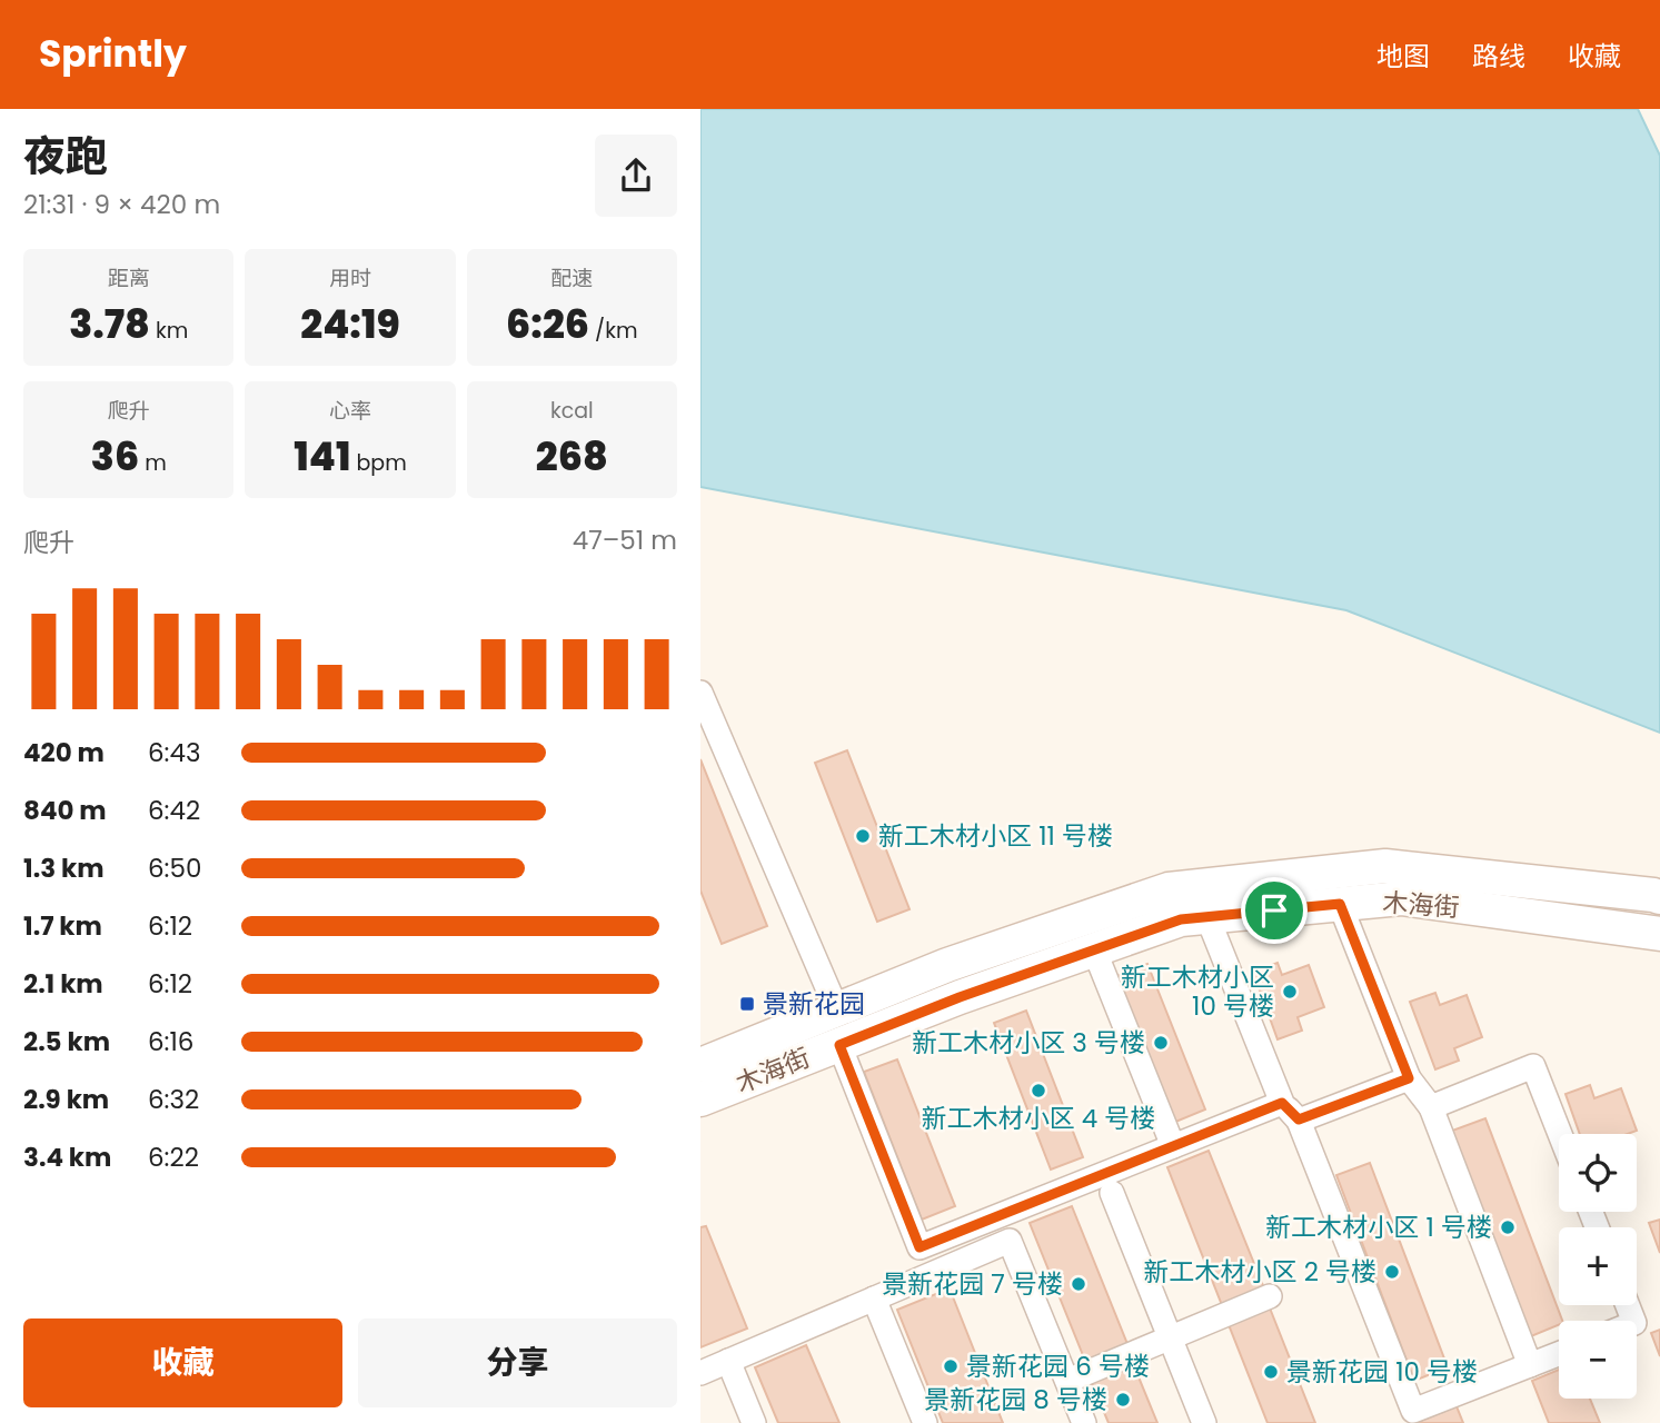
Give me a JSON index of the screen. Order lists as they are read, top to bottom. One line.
{"streets":{"main road":["木海街"]},"places":{"other":["新工木材小区 11 号楼","新工木材小区 10 号楼","新工木材小区 3 号楼","新工木材小区 4 号楼","新工木材小区 1 号楼","新工木材小区 2 号楼","景新花园 7 号楼","景新花园 6 号楼","景新花园 10 号楼","景新花园 8 号楼"],"transit":["景新花园"]},"page":{"header":"Sprintly","nav":["地图","路线","收藏"],"heading":["夜跑","21:31 · 9 × 420 m"],"stats":[["距离","3.78 km"],["用时","24:19"],["配速","6:26 /km"],["爬升","36 m"],["心率","141 bpm"],["kcal","268"]],"chart":["爬升","47–51 m"],"list":[{"name":"420 m","note":"6:43"},{"name":"840 m","note":"6:42"},{"name":"1.3 km","note":"6:50"},{"name":"1.7 km","note":"6:12"},{"name":"2.1 km","note":"6:12"},{"name":"2.5 km","note":"6:16"},{"name":"2.9 km","note":"6:32"},{"name":"3.4 km","note":"6:22"}],"map_buttons":["+","−"],"buttons":["收藏","分享"]}}
